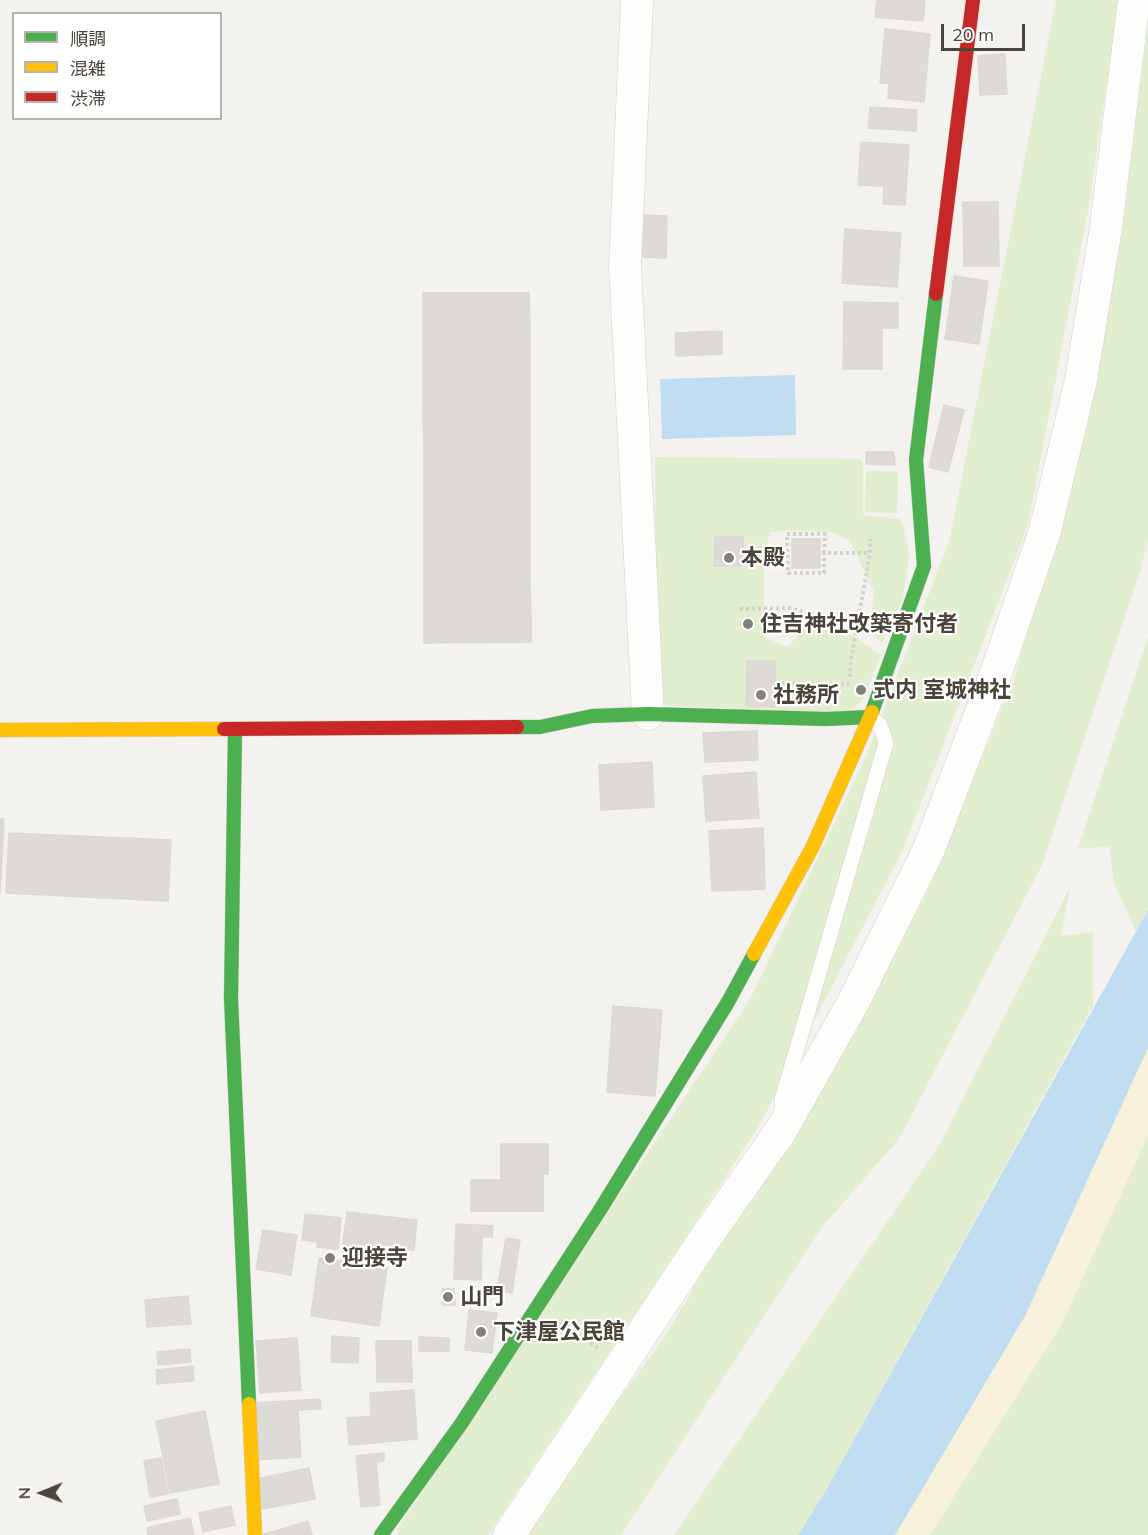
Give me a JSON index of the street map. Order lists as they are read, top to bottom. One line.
{"places":["本殿","住吉神社改築寄付者","式内 室城神社","社務所","迎接寺","山門","下津屋公民館"],"legend":["順調","混雑","渋滞"],"scale_bar":"20 m","north":"left"}
